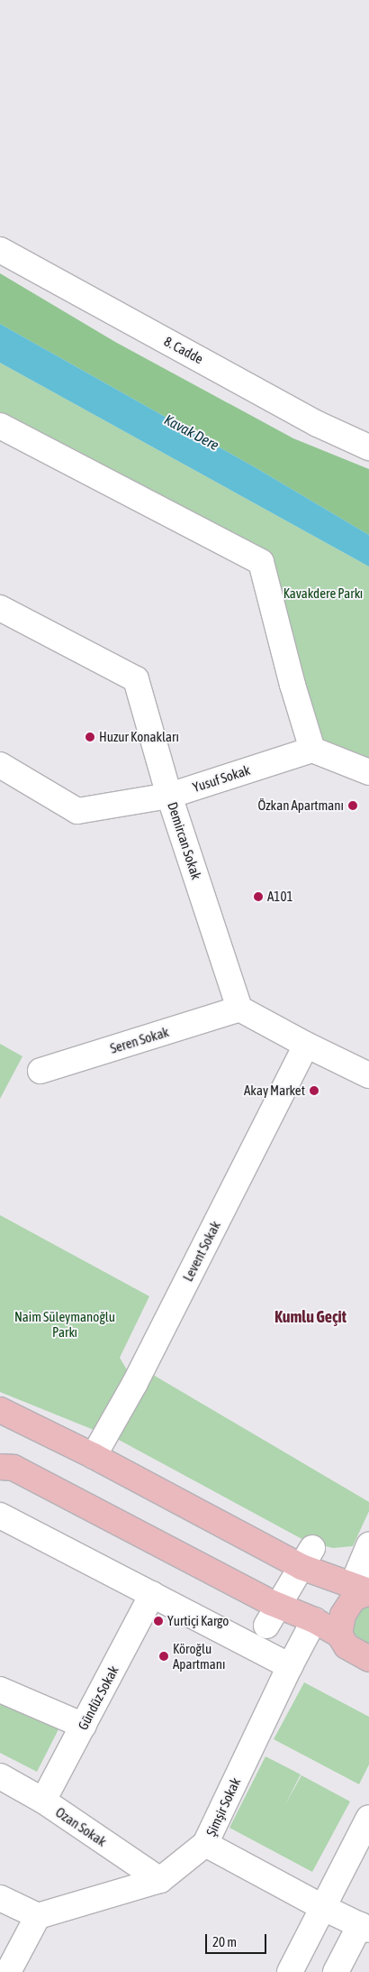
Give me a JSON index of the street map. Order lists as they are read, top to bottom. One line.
{"streets":{"street":["8. Cadde","Yusuf Sokak","Demircan Sokak","Seren Sokak","Levent Sokak","Gündüz Sokak","Şimşir Sokak","Ozan Sokak"]},"crossings":[["Yusuf Sokak","Demircan Sokak"],["Demircan Sokak","Seren Sokak"],["Gündüz Sokak","Ozan Sokak"],["Şimşir Sokak","Ozan Sokak"]],"districts":["Kumlu Geçit"],"water":["Kavak Dere"],"parks":["Kavakdere Parkı","Naim Süleymanoğlu Parkı"],"places":["Huzur Konakları","Özkan Apartmanı","A101","Akay Market","Yurtiçi Kargo","Köroğlu Apartmanı"],"scale_bar":"20 m"}
